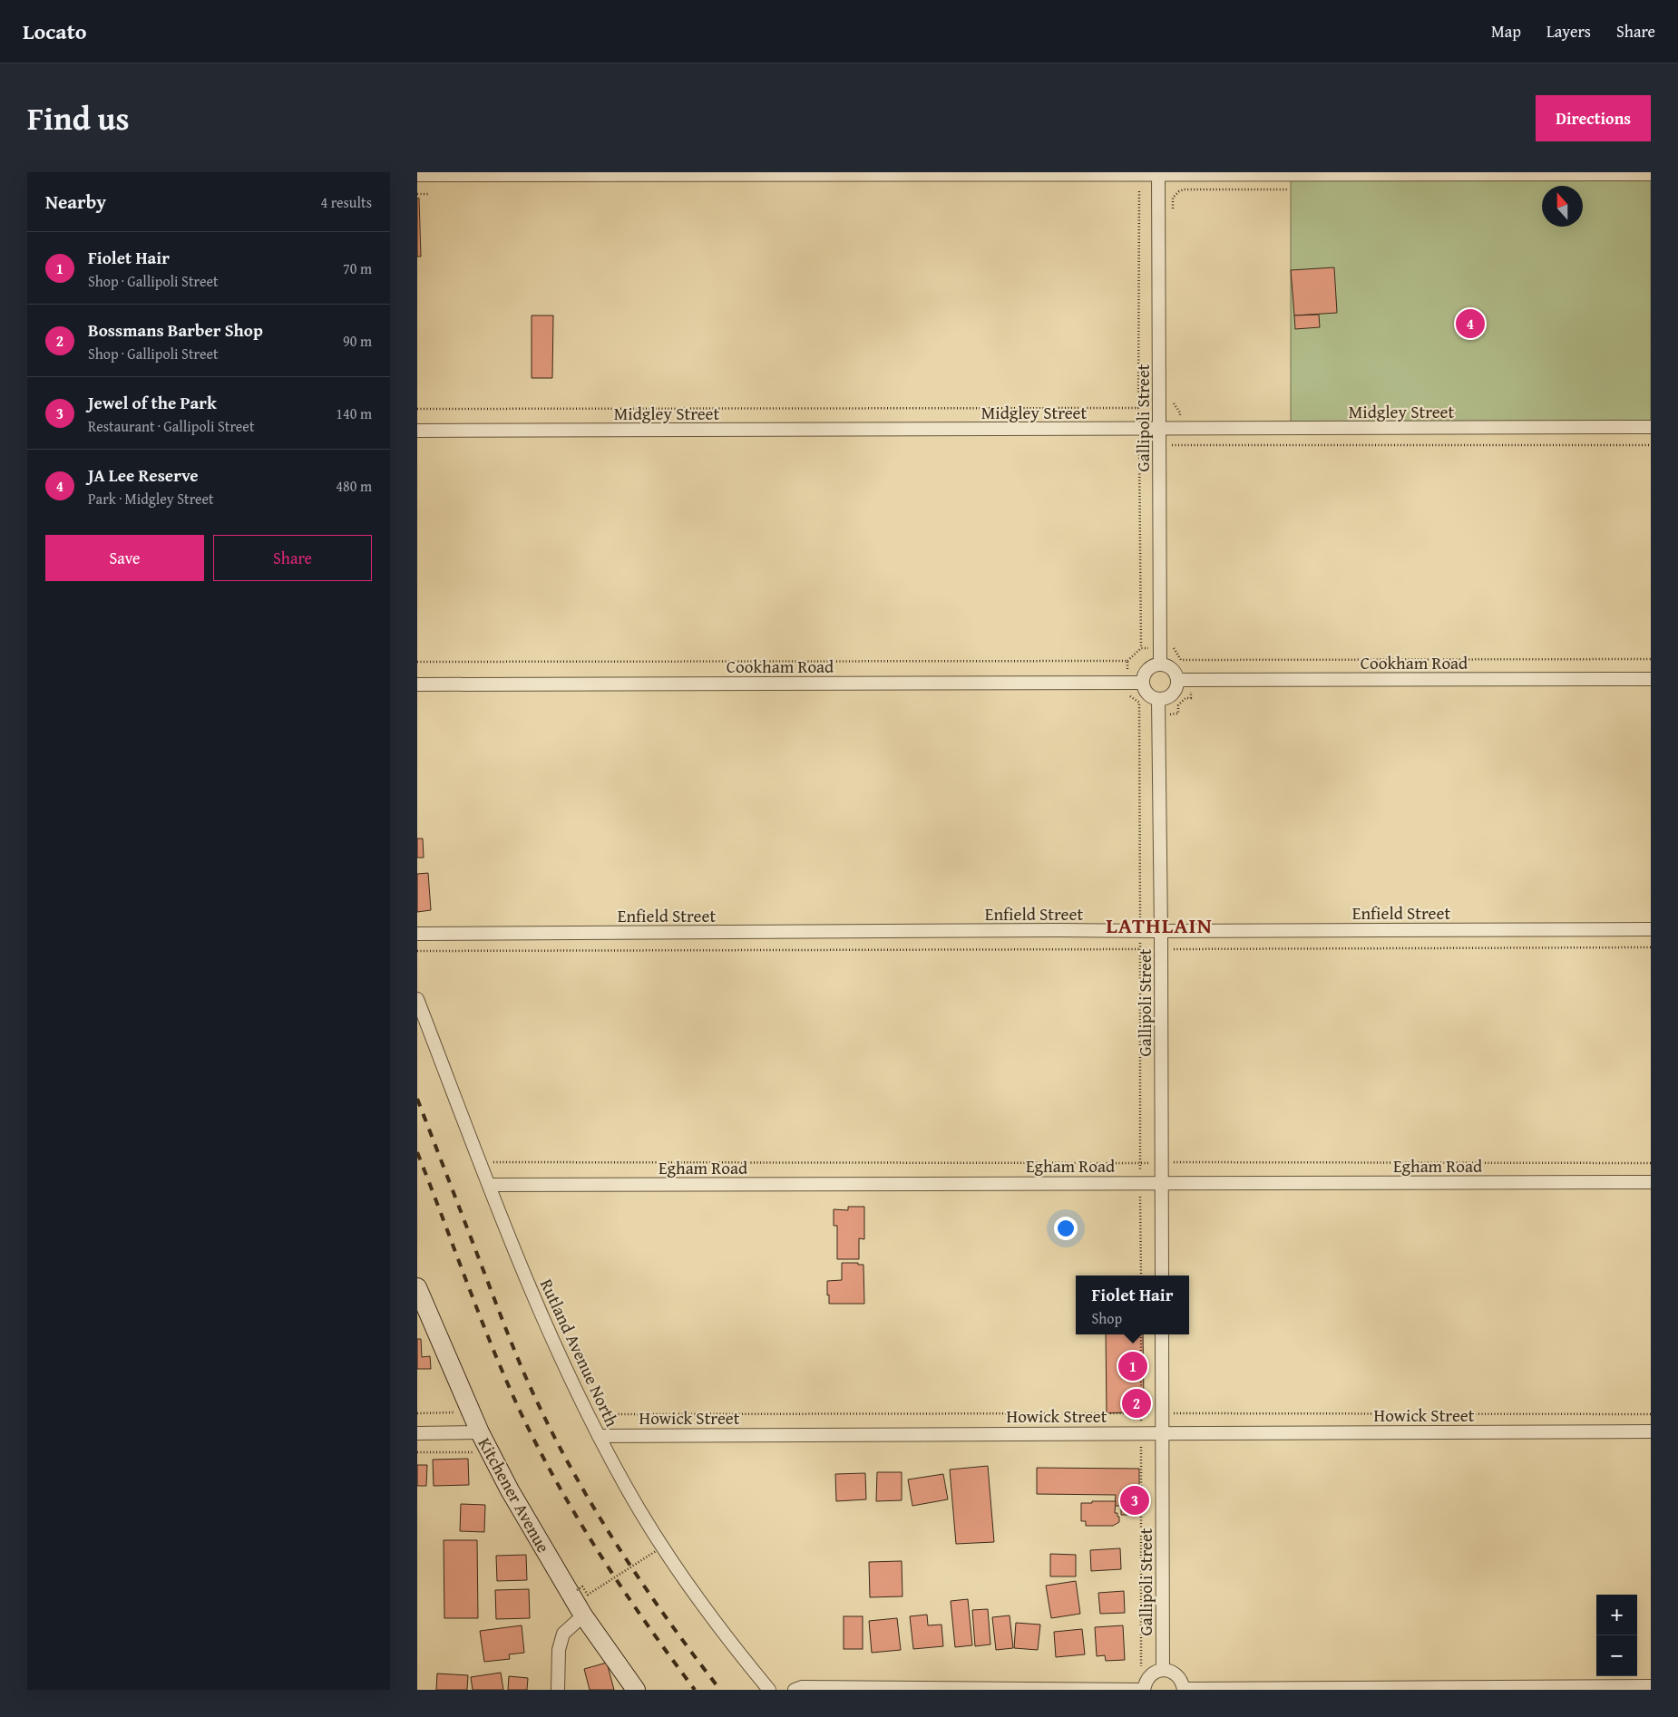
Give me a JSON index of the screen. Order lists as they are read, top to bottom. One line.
{"streets":{"street":["Midgley Street","Gallipoli Street","Cookham Road","Enfield Street","Egham Road","Rutland Avenue North","Howick Street","Kitchener Avenue"]},"crossings":[["Midgley Street","Gallipoli Street"],["Gallipoli Street","Cookham Road"],["Gallipoli Street","Enfield Street"],["Gallipoli Street","Egham Road"],["Gallipoli Street","Howick Street"],["Egham Road","Rutland Avenue North"],["Rutland Avenue North","Howick Street"]],"districts":["LATHLAIN"],"north":"top","page":{"header":"Locato","nav":["Map","Layers","Share"],"title":"Find us","buttons":["Directions",["Save","Share"]],"heading":["Nearby","4 results"],"list":[{"mark":"1","name":"Fiolet Hair","note":"Shop · Gallipoli Street","value":"70 m"},{"mark":"2","name":"Bossmans Barber Shop","note":"Shop · Gallipoli Street","value":"90 m"},{"mark":"3","name":"Jewel of the Park","note":"Restaurant · Gallipoli Street","value":"140 m"},{"mark":"4","name":"JA Lee Reserve","note":"Park · Midgley Street","value":"480 m"}],"pins":["4","1","2","3"],"popup":["Fiolet Hair","Shop"],"map_buttons":["+","−"]}}
